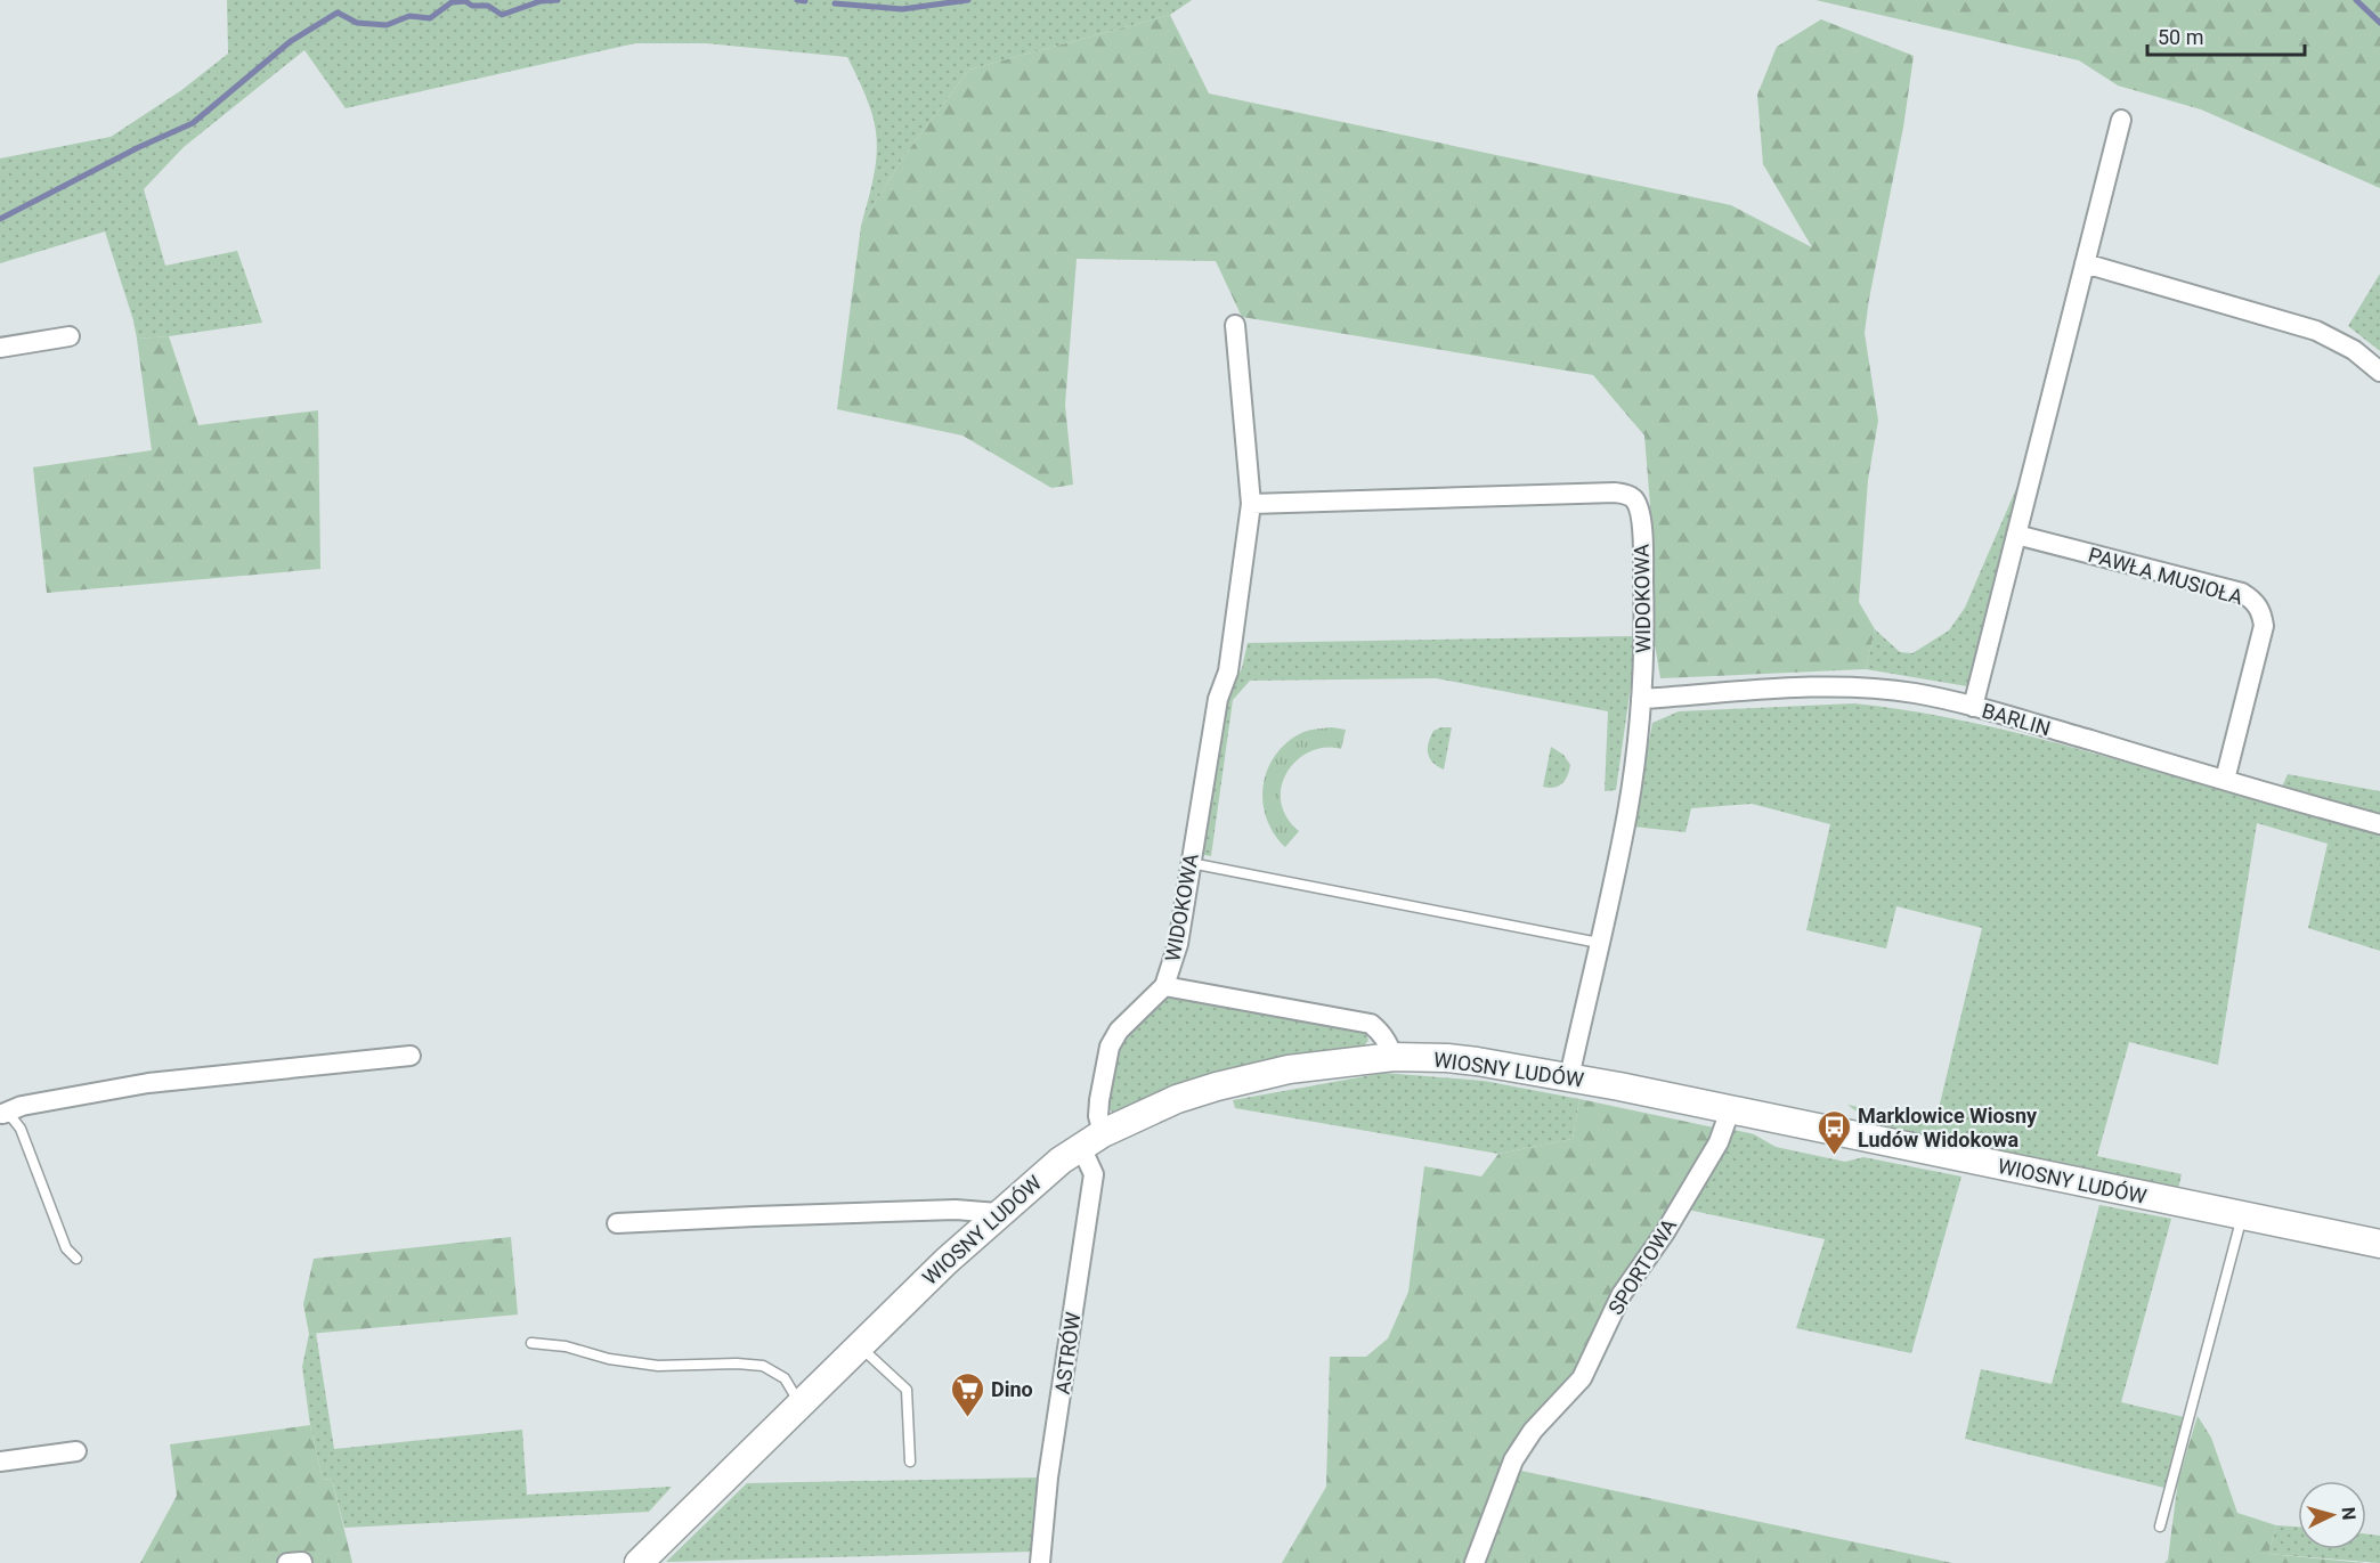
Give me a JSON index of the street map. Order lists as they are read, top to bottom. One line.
{"streets":{"street":["PAWŁA MUSIOŁA","WIDOKOWA","BARLIN","WIOSNY LUDÓW","SPORTOWA","ASTRÓW"]},"crossings":[["PAWŁA MUSIOŁA","BARLIN"],["WIDOKOWA","BARLIN"],["WIDOKOWA","WIOSNY LUDÓW"],["WIDOKOWA","ASTRÓW"],["WIOSNY LUDÓW","SPORTOWA"],["WIOSNY LUDÓW","ASTRÓW"]],"places":{"bus stop":["Marklowice Wiosny Ludów Widokowa"],"supermarket":["Dino"]},"scale_bar":"50 m","north":"right"}
